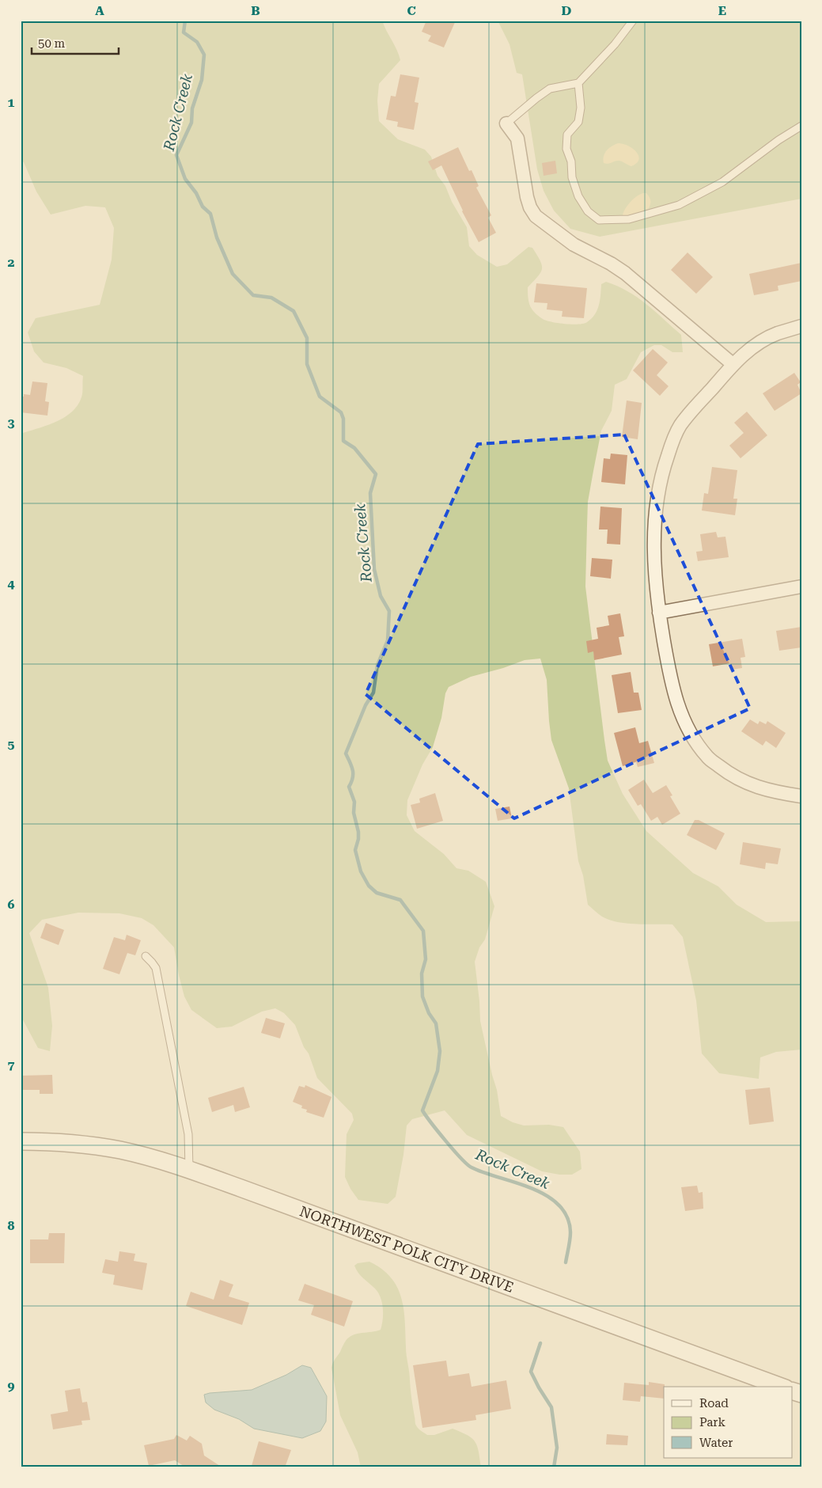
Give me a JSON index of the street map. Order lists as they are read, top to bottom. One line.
{"streets":{"street":["NORTHWEST POLK CITY DRIVE"]},"water":["Rock Creek"],"legend":["Road","Park","Water"],"scale_bar":"50 m","grid":{"columns":["A","B","C","D","E"],"rows":["1","2","3","4","5","6","7","8","9"]}}
